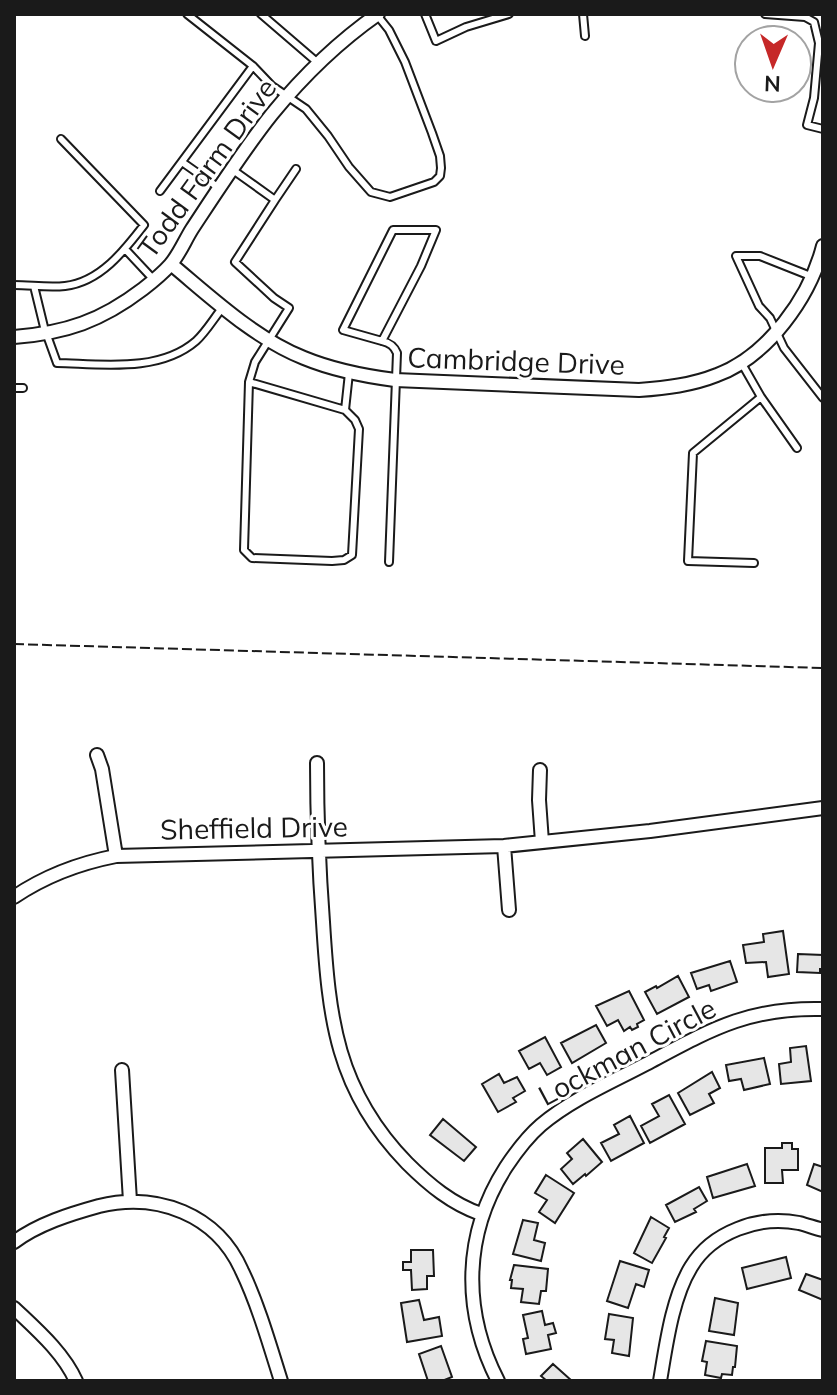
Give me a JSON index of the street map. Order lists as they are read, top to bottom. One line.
{"streets":{"street":["Todd Farm Drive","Cambridge Drive","Sheffield Drive","Lockman Circle"]},"crossings":[["Todd Farm Drive","Cambridge Drive"]],"north":"bottom"}
